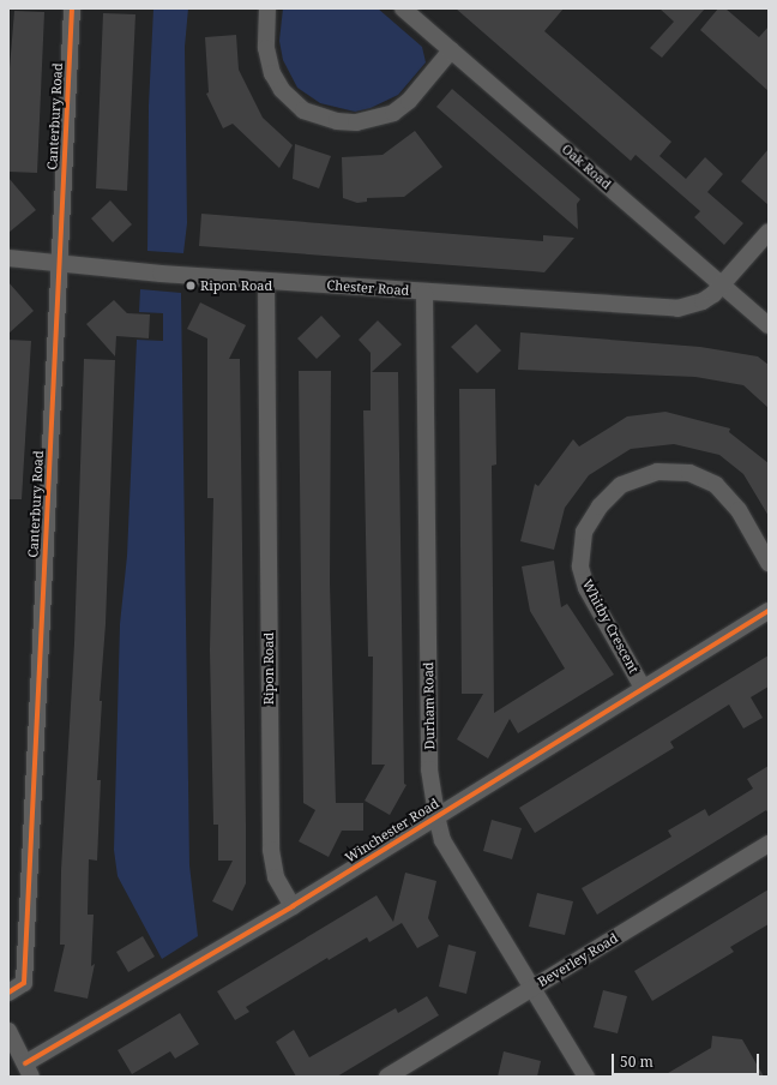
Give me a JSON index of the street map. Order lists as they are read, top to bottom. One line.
{"streets":{"street":["Canterbury Road","Oak Road","Chester Road","Whitby Crescent","Ripon Road","Durham Road","Winchester Road","Beverley Road"]},"crossings":[["Canterbury Road","Chester Road"],["Oak Road","Chester Road"],["Chester Road","Ripon Road"],["Chester Road","Durham Road"],["Whitby Crescent","Winchester Road"],["Ripon Road","Winchester Road"],["Durham Road","Winchester Road"],["Durham Road","Beverley Road"]],"places":["Ripon Road"],"scale_bar":"50 m"}
